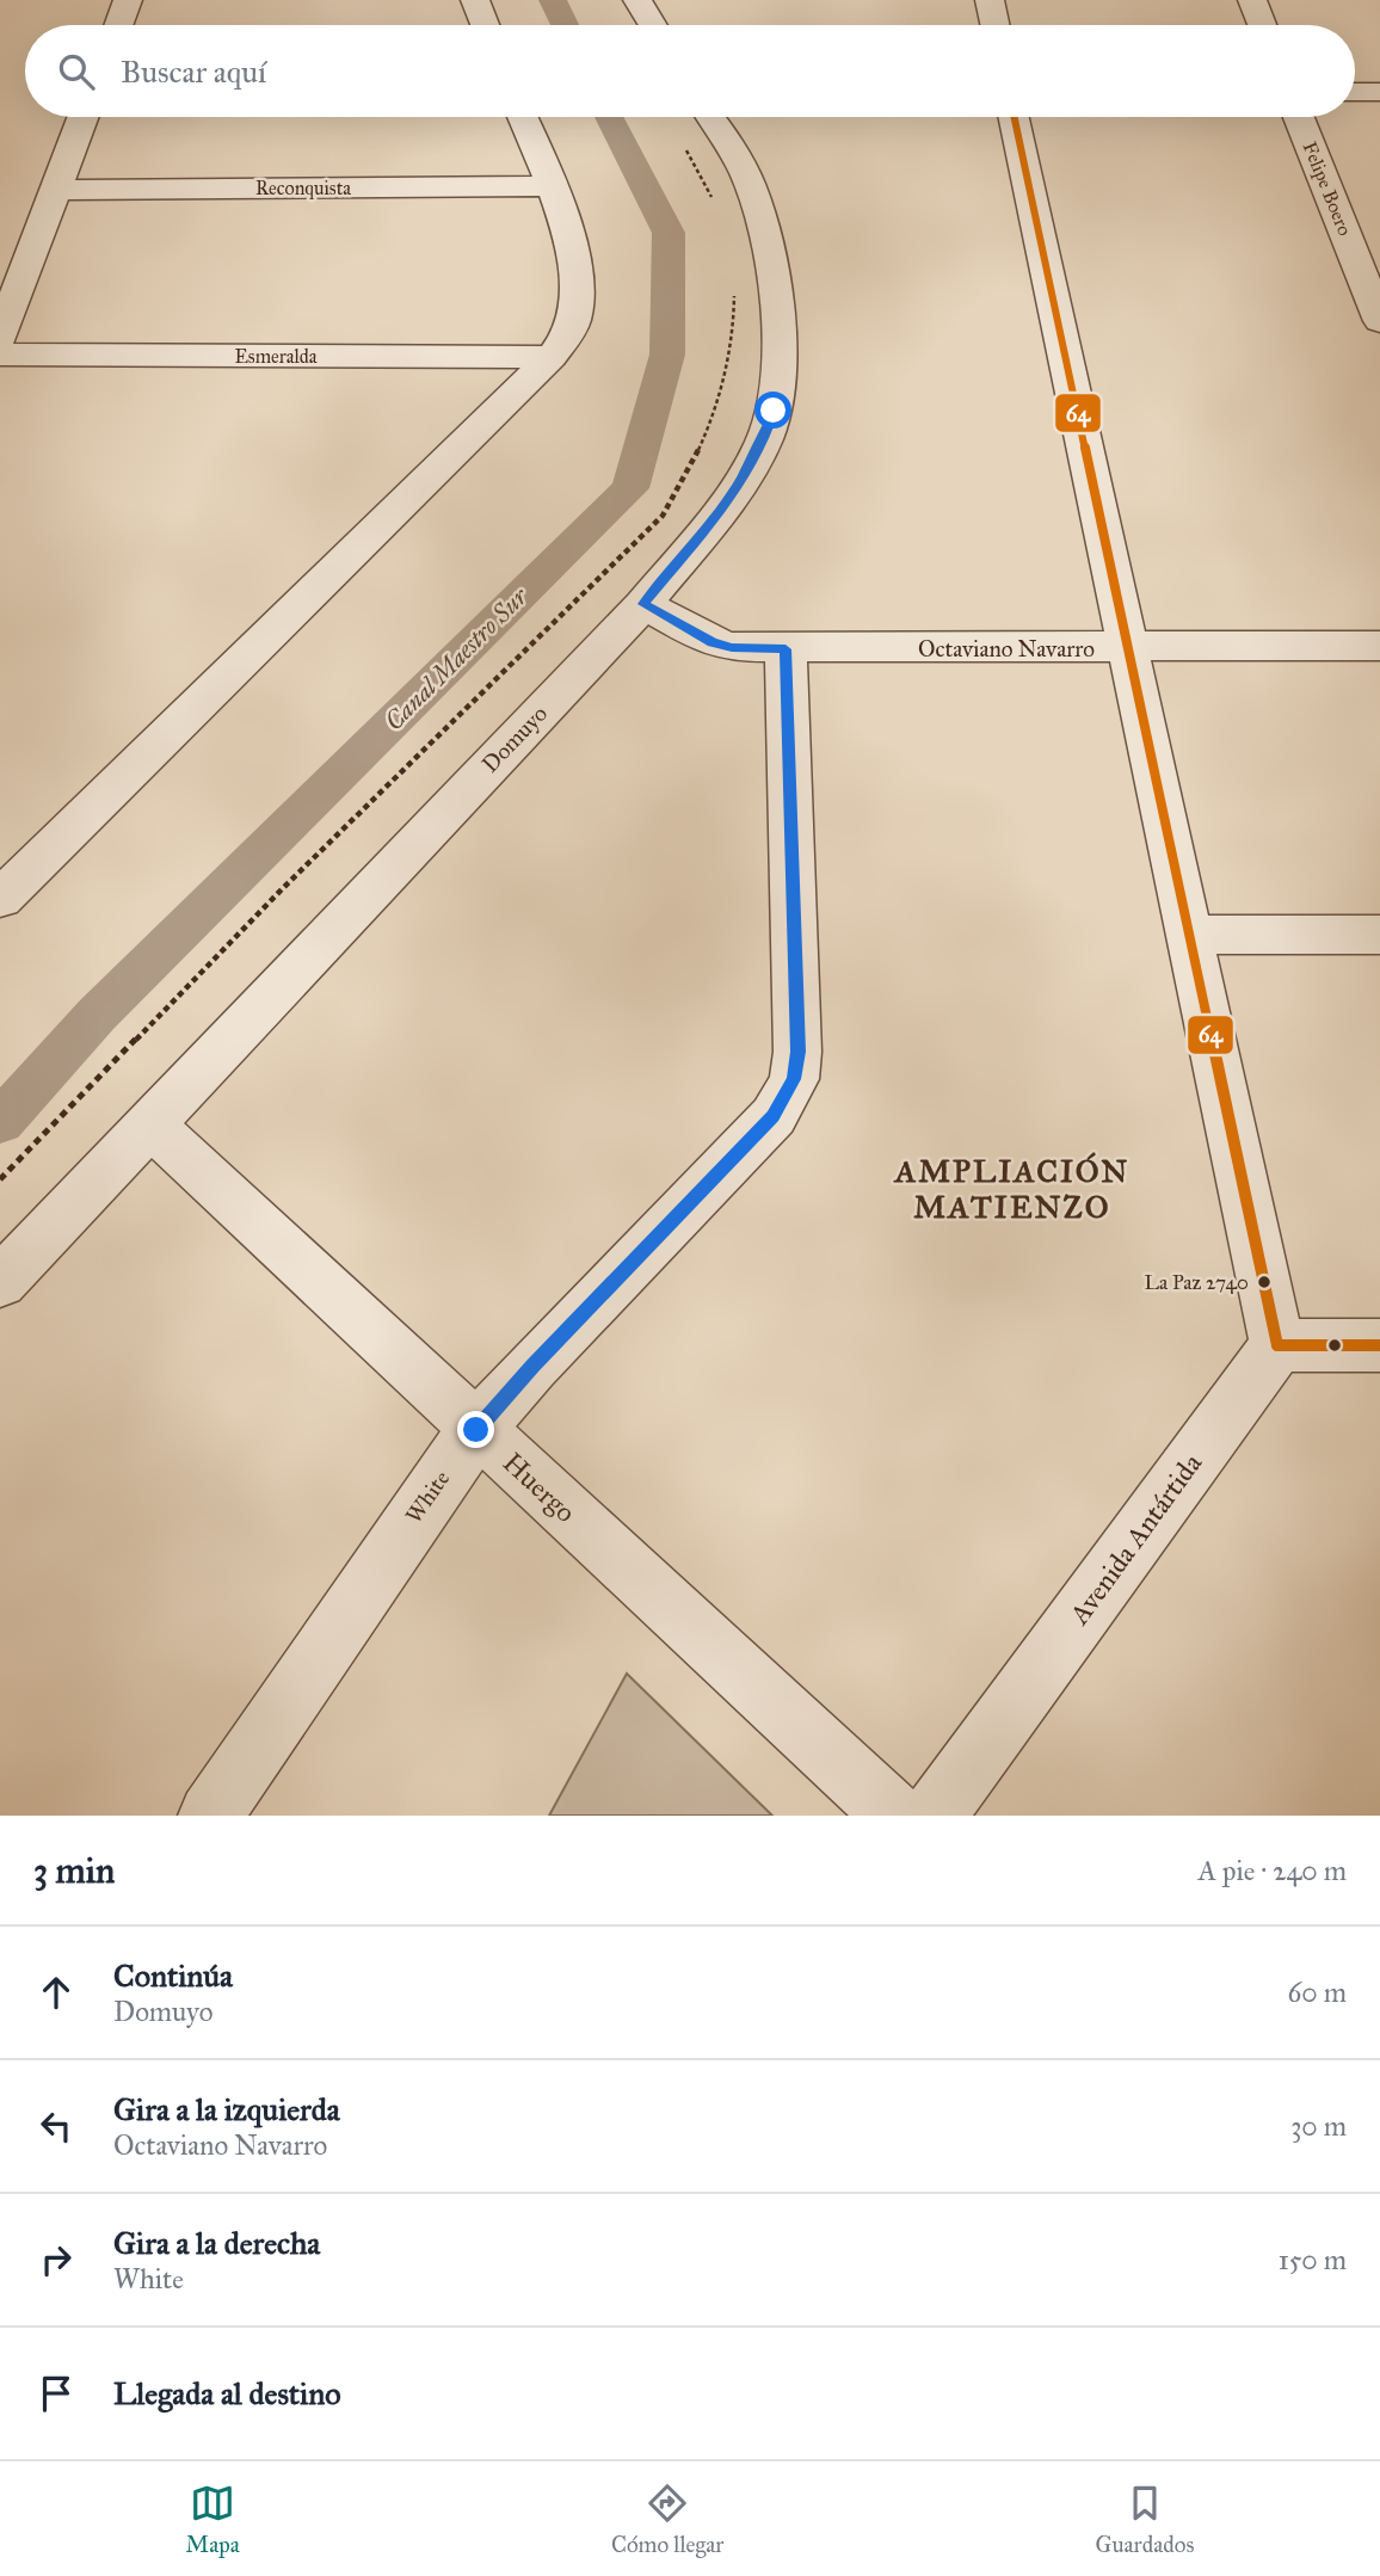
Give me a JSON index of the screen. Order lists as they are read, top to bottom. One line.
{"streets":{"street":["Reconquista","Felipe Boero","Esmeralda","Octaviano Navarro","Domuyo","Huergo","White","Avenida Antártida"]},"crossings":[["Octaviano Navarro","Domuyo"],["Octaviano Navarro","White"],["Domuyo","Huergo"],["Huergo","White"]],"districts":["AMPLIACIÓN MATIENZO"],"water":["Canal Maestro Sur"],"places":["La Paz 2740"],"lines":["transit line 64"],"page":{"search":"Buscar aquí","heading":["3 min","A pie · 240 m"],"list":[["Continúa","Domuyo","60 m"],["Gira a la izquierda","Octaviano Navarro","30 m"],["Gira a la derecha","White","150 m"],"Llegada al destino"],"nav":["Mapa","Cómo llegar","Guardados"]}}
